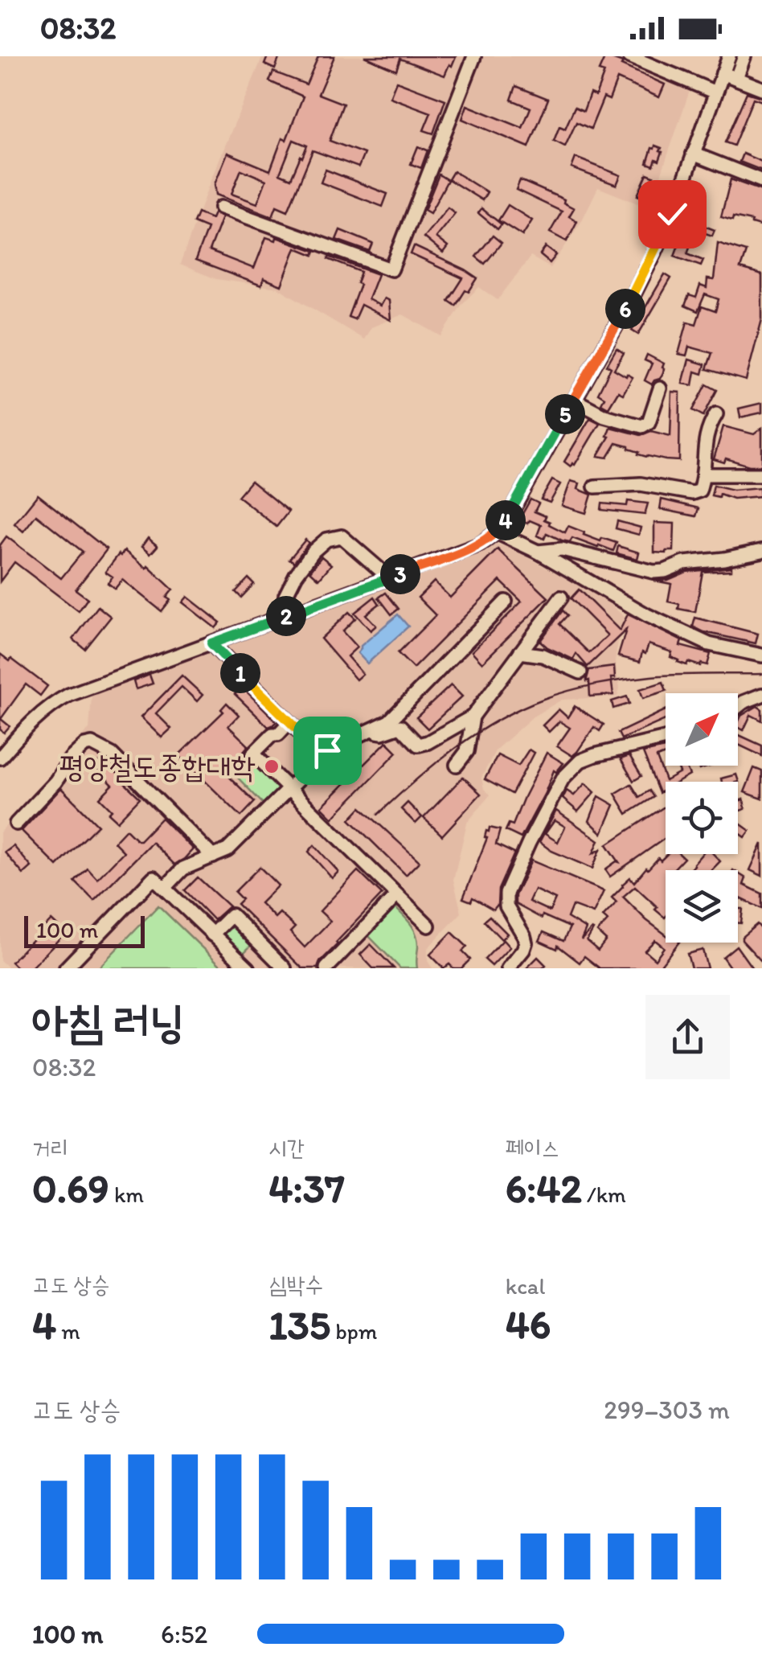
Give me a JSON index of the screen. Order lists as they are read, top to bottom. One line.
{"places":["평양철도종합대학"],"scale_bar":"100 m","north":"top right","page":{"status":"08:32","pins":["6","5","4","3","2","1"],"scale":"100 m","heading":["아침 러닝","08:32"],"stats":[["거리","0.69 km"],["시간","4:37"],["페이스","6:42 /km"],["고도 상승","4 m"],["심박수","135 bpm"],["kcal","46"]],"chart":["고도 상승","299–303 m"],"list":[{"name":"100 m","note":"6:52"}]}}
